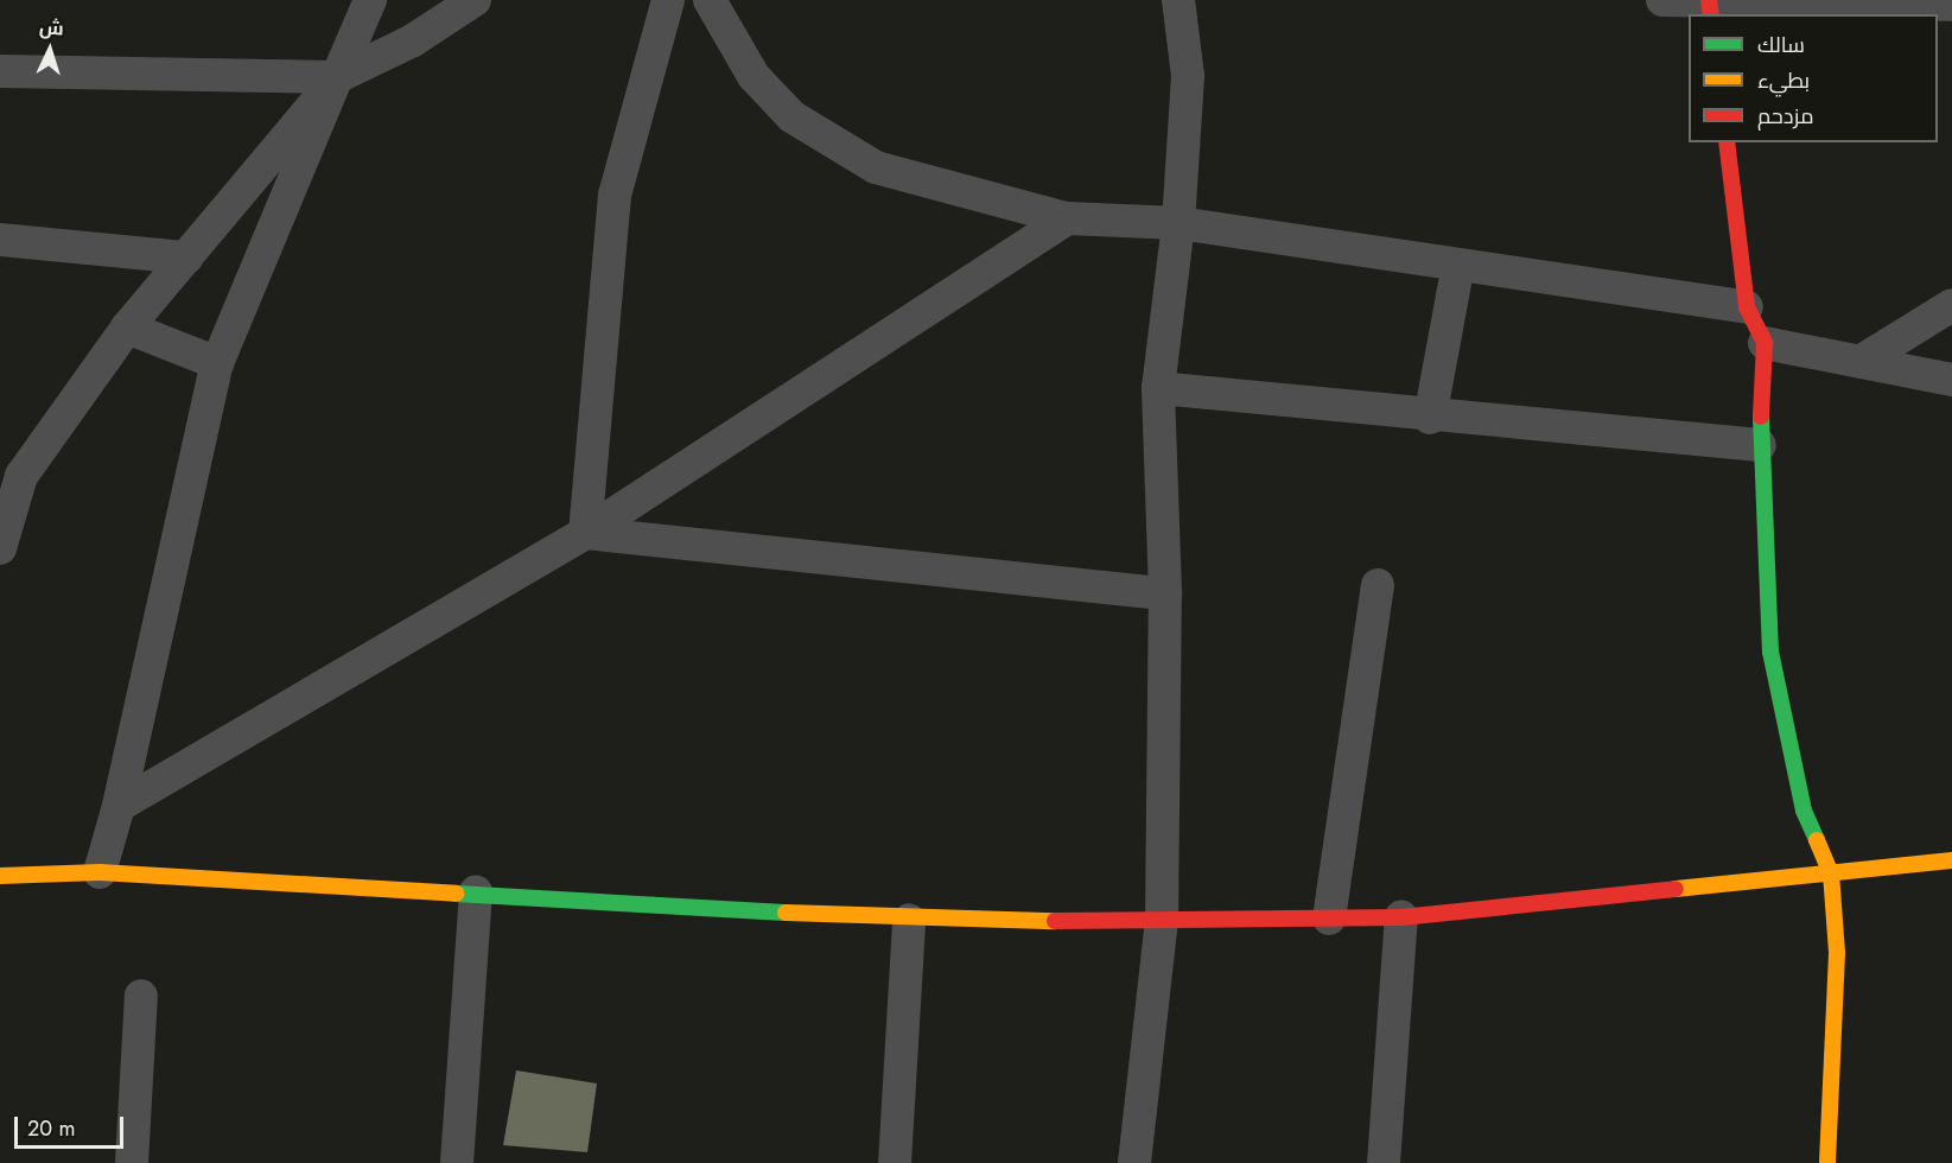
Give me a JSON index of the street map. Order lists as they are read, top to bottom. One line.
{"legend":["سالك","بطيء","مزدحم"],"scale_bar":"20 m","north":"top"}
